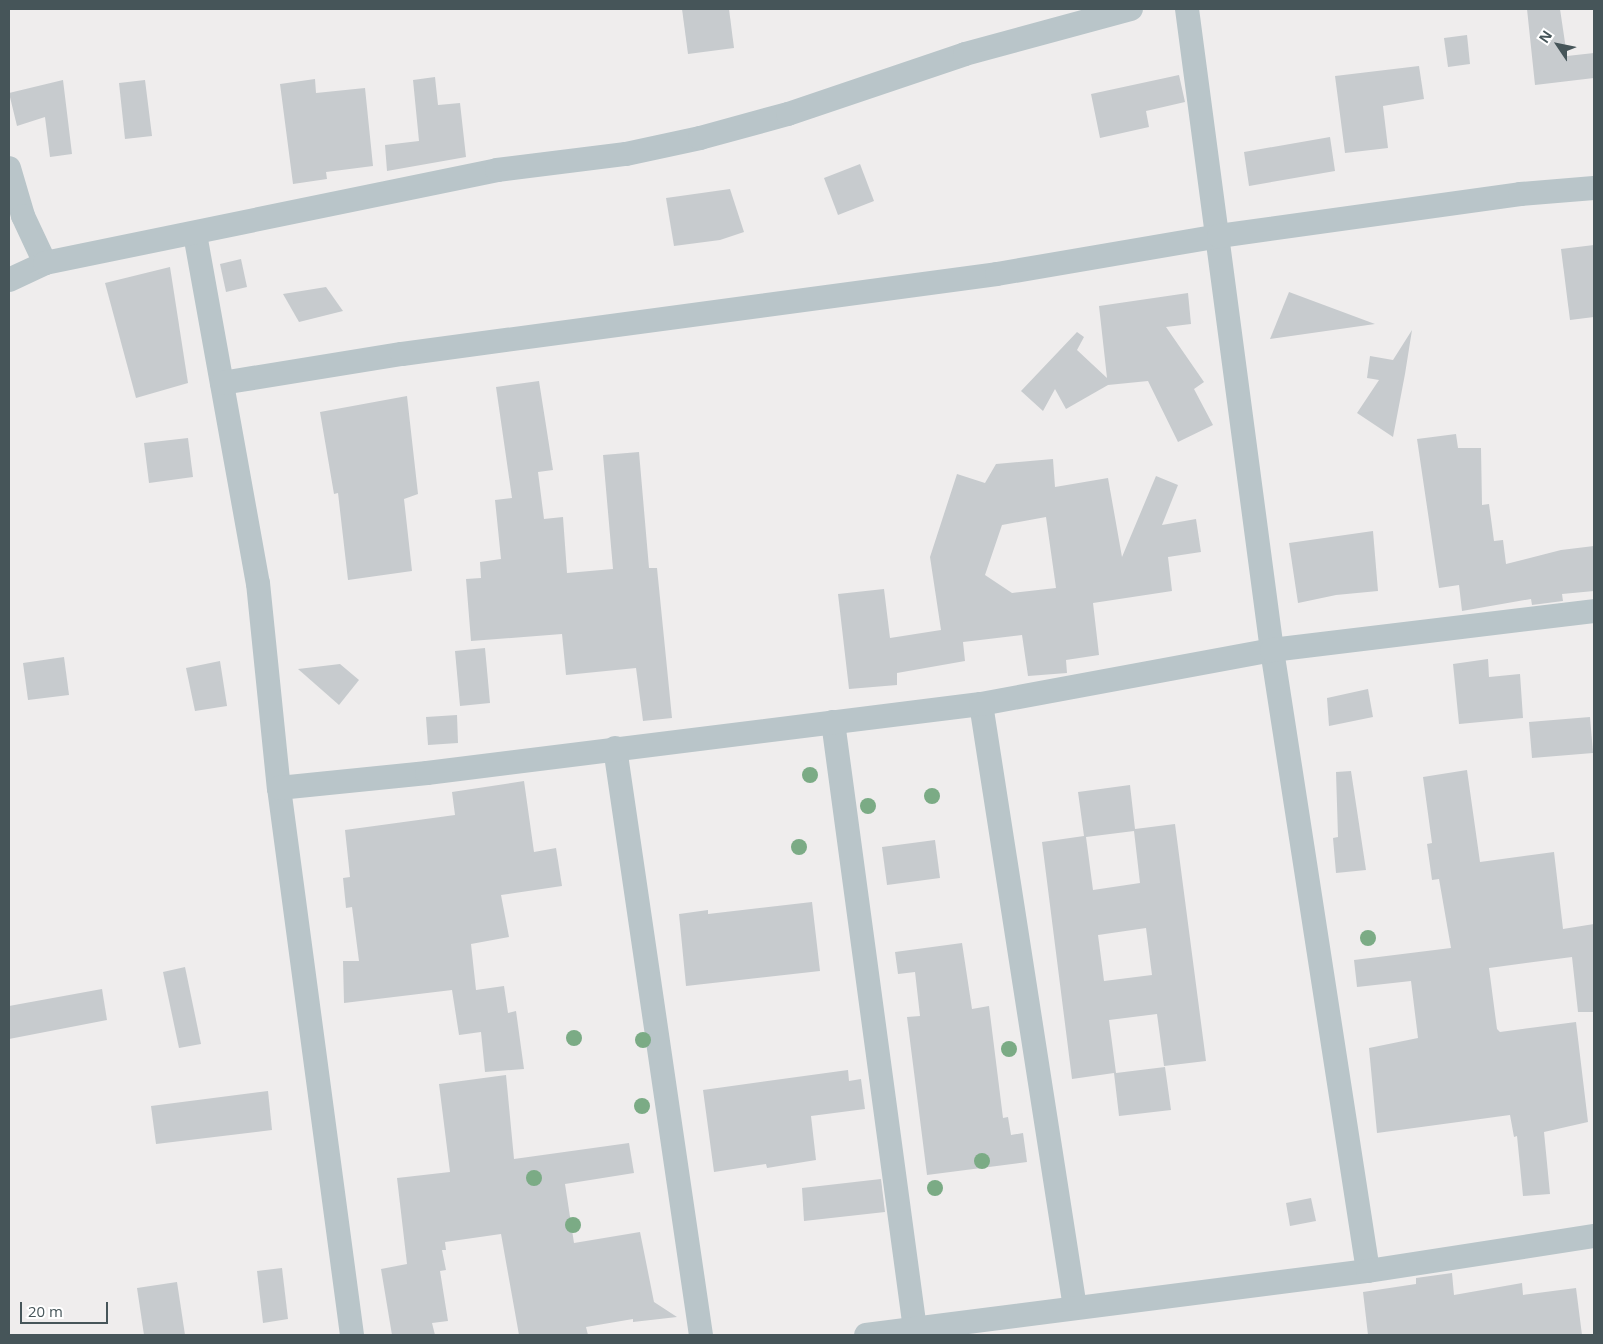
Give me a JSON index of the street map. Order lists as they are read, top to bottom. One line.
{"scale_bar":"20 m","north":"top left"}
